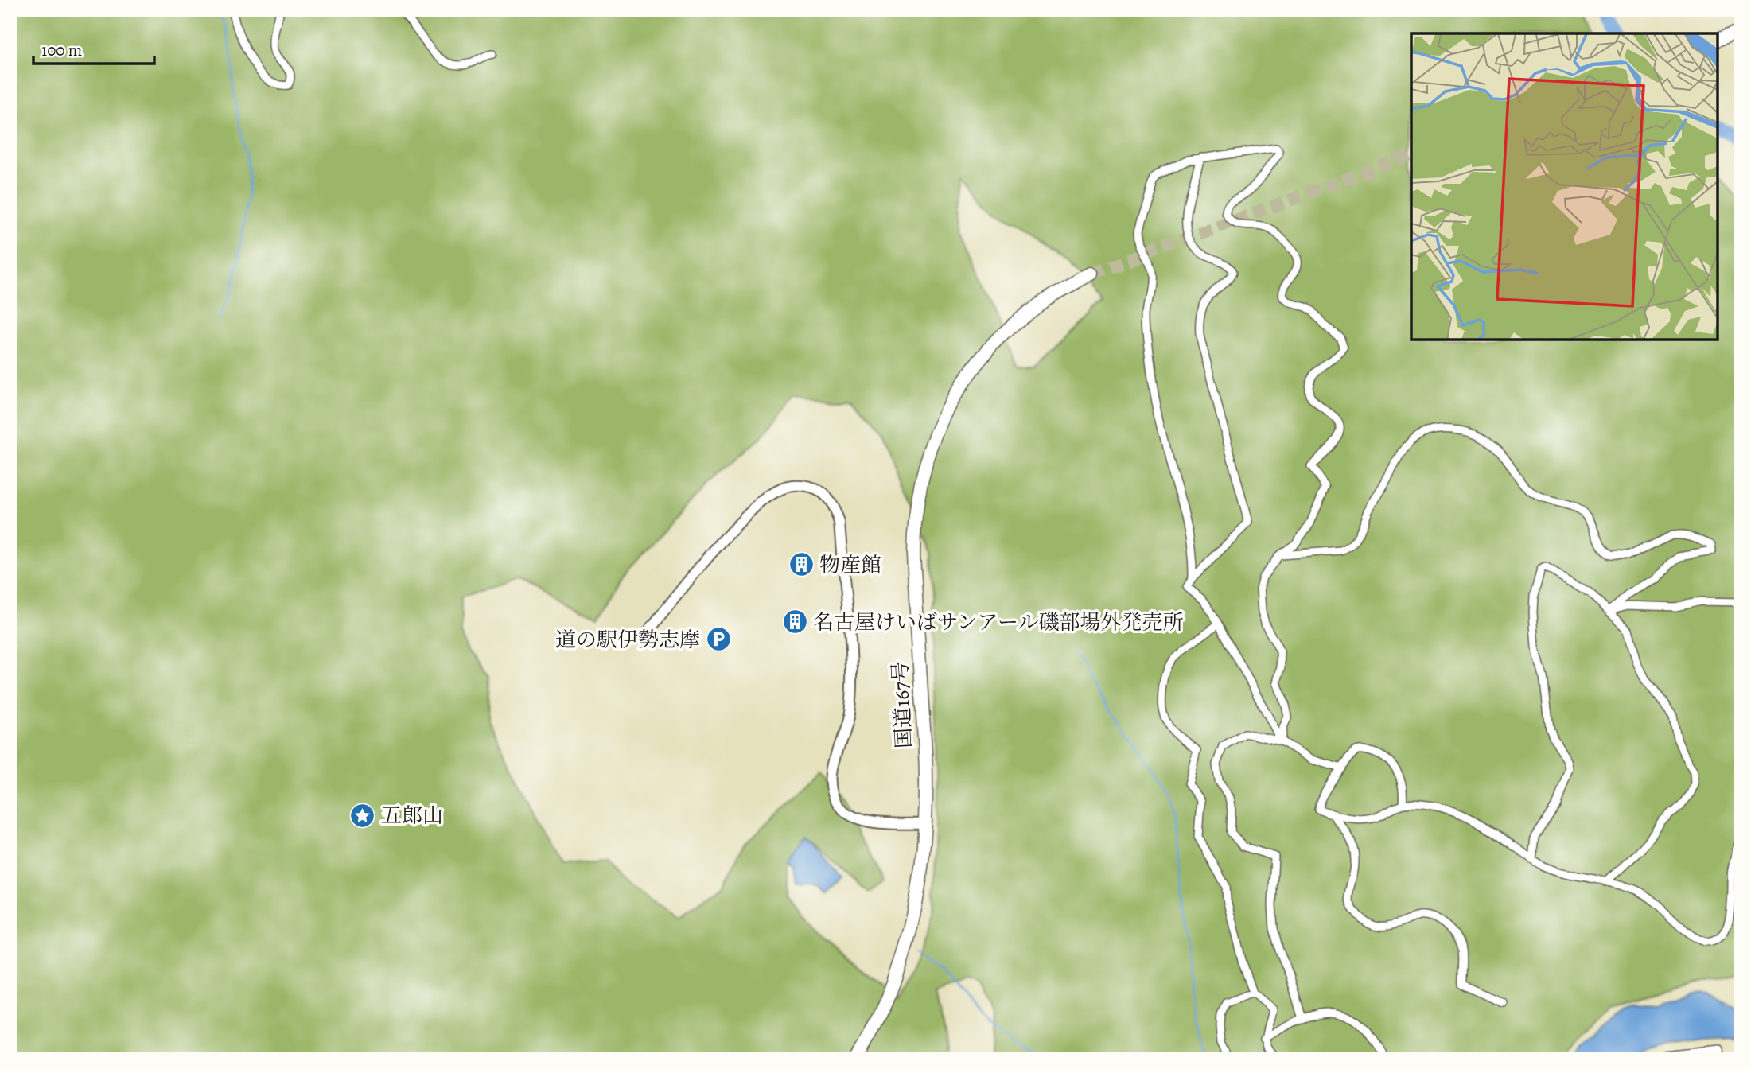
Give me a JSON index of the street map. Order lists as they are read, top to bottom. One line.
{"streets":{"highway":["国道167号"]},"places":{"building":["物産館","名古屋けいばサンアール磯部場外発売所"],"parking":["道の駅伊勢志摩"],"place":["五郎山"]},"scale_bar":"100 m"}
